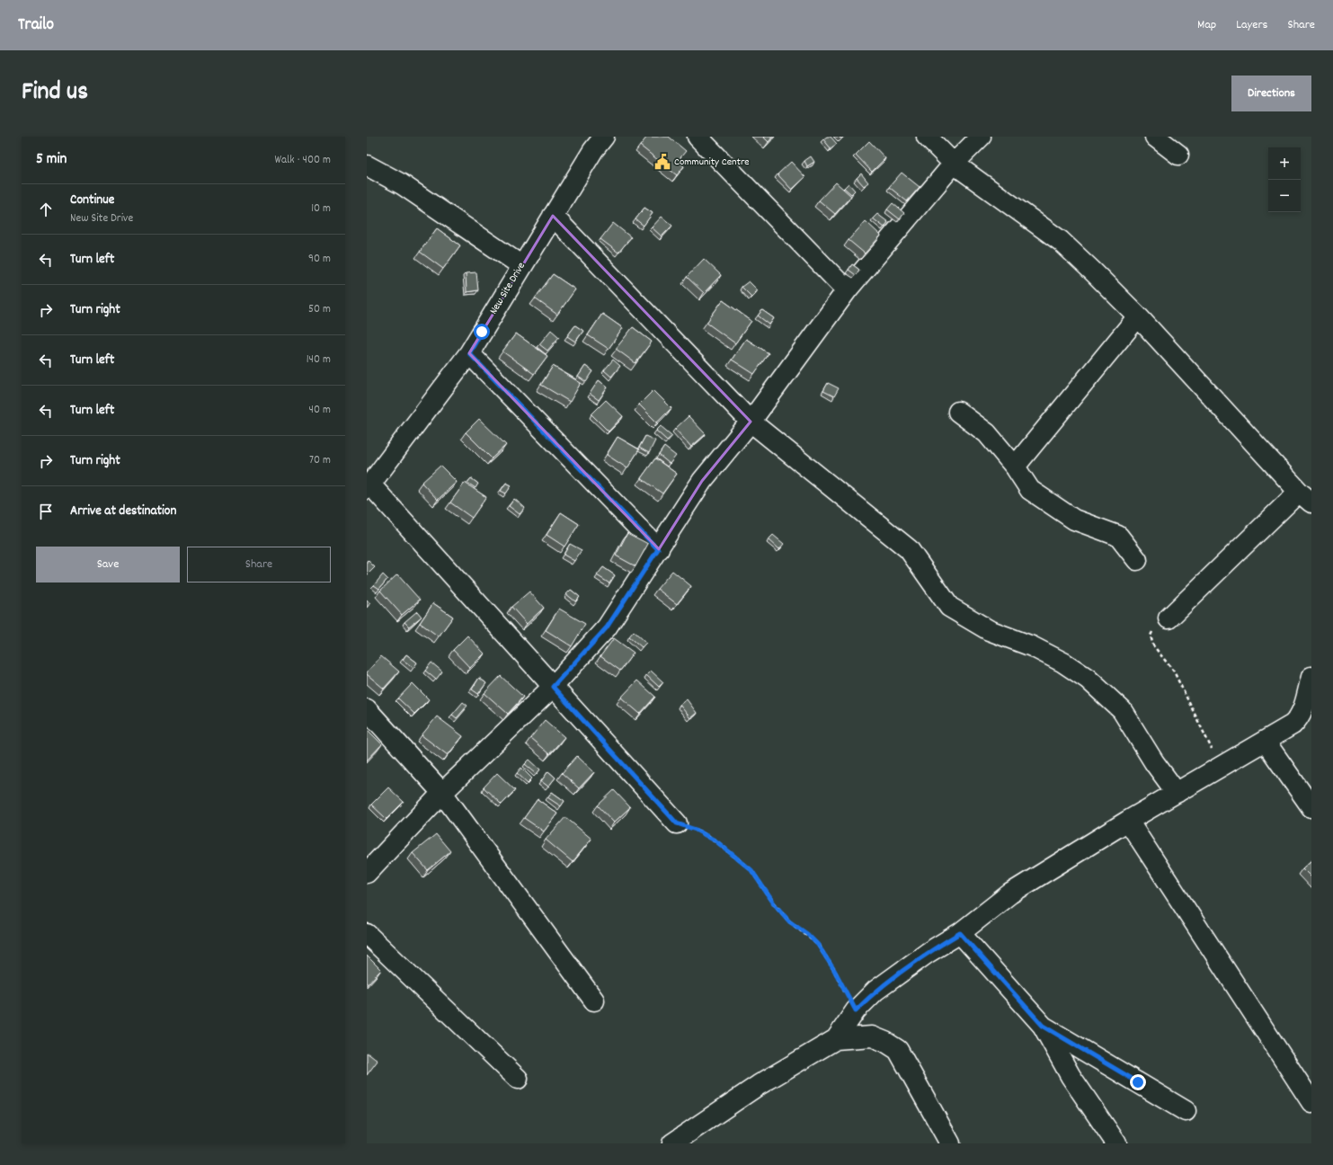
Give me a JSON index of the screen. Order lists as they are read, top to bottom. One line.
{"streets":{"street":["New Site Drive"]},"places":{"public building":["Community Centre"]},"page":{"header":"Trailo","nav":["Map","Layers","Share"],"title":"Find us","buttons":["Directions",["Save","Share"]],"heading":["5 min","Walk · 400 m"],"map_buttons":["+","−"],"list":[["Continue","New Site Drive","10 m"],["Turn left","90 m"],["Turn right","50 m"],["Turn left","140 m"],["Turn left","40 m"],["Turn right","70 m"],"Arrive at destination"]}}
